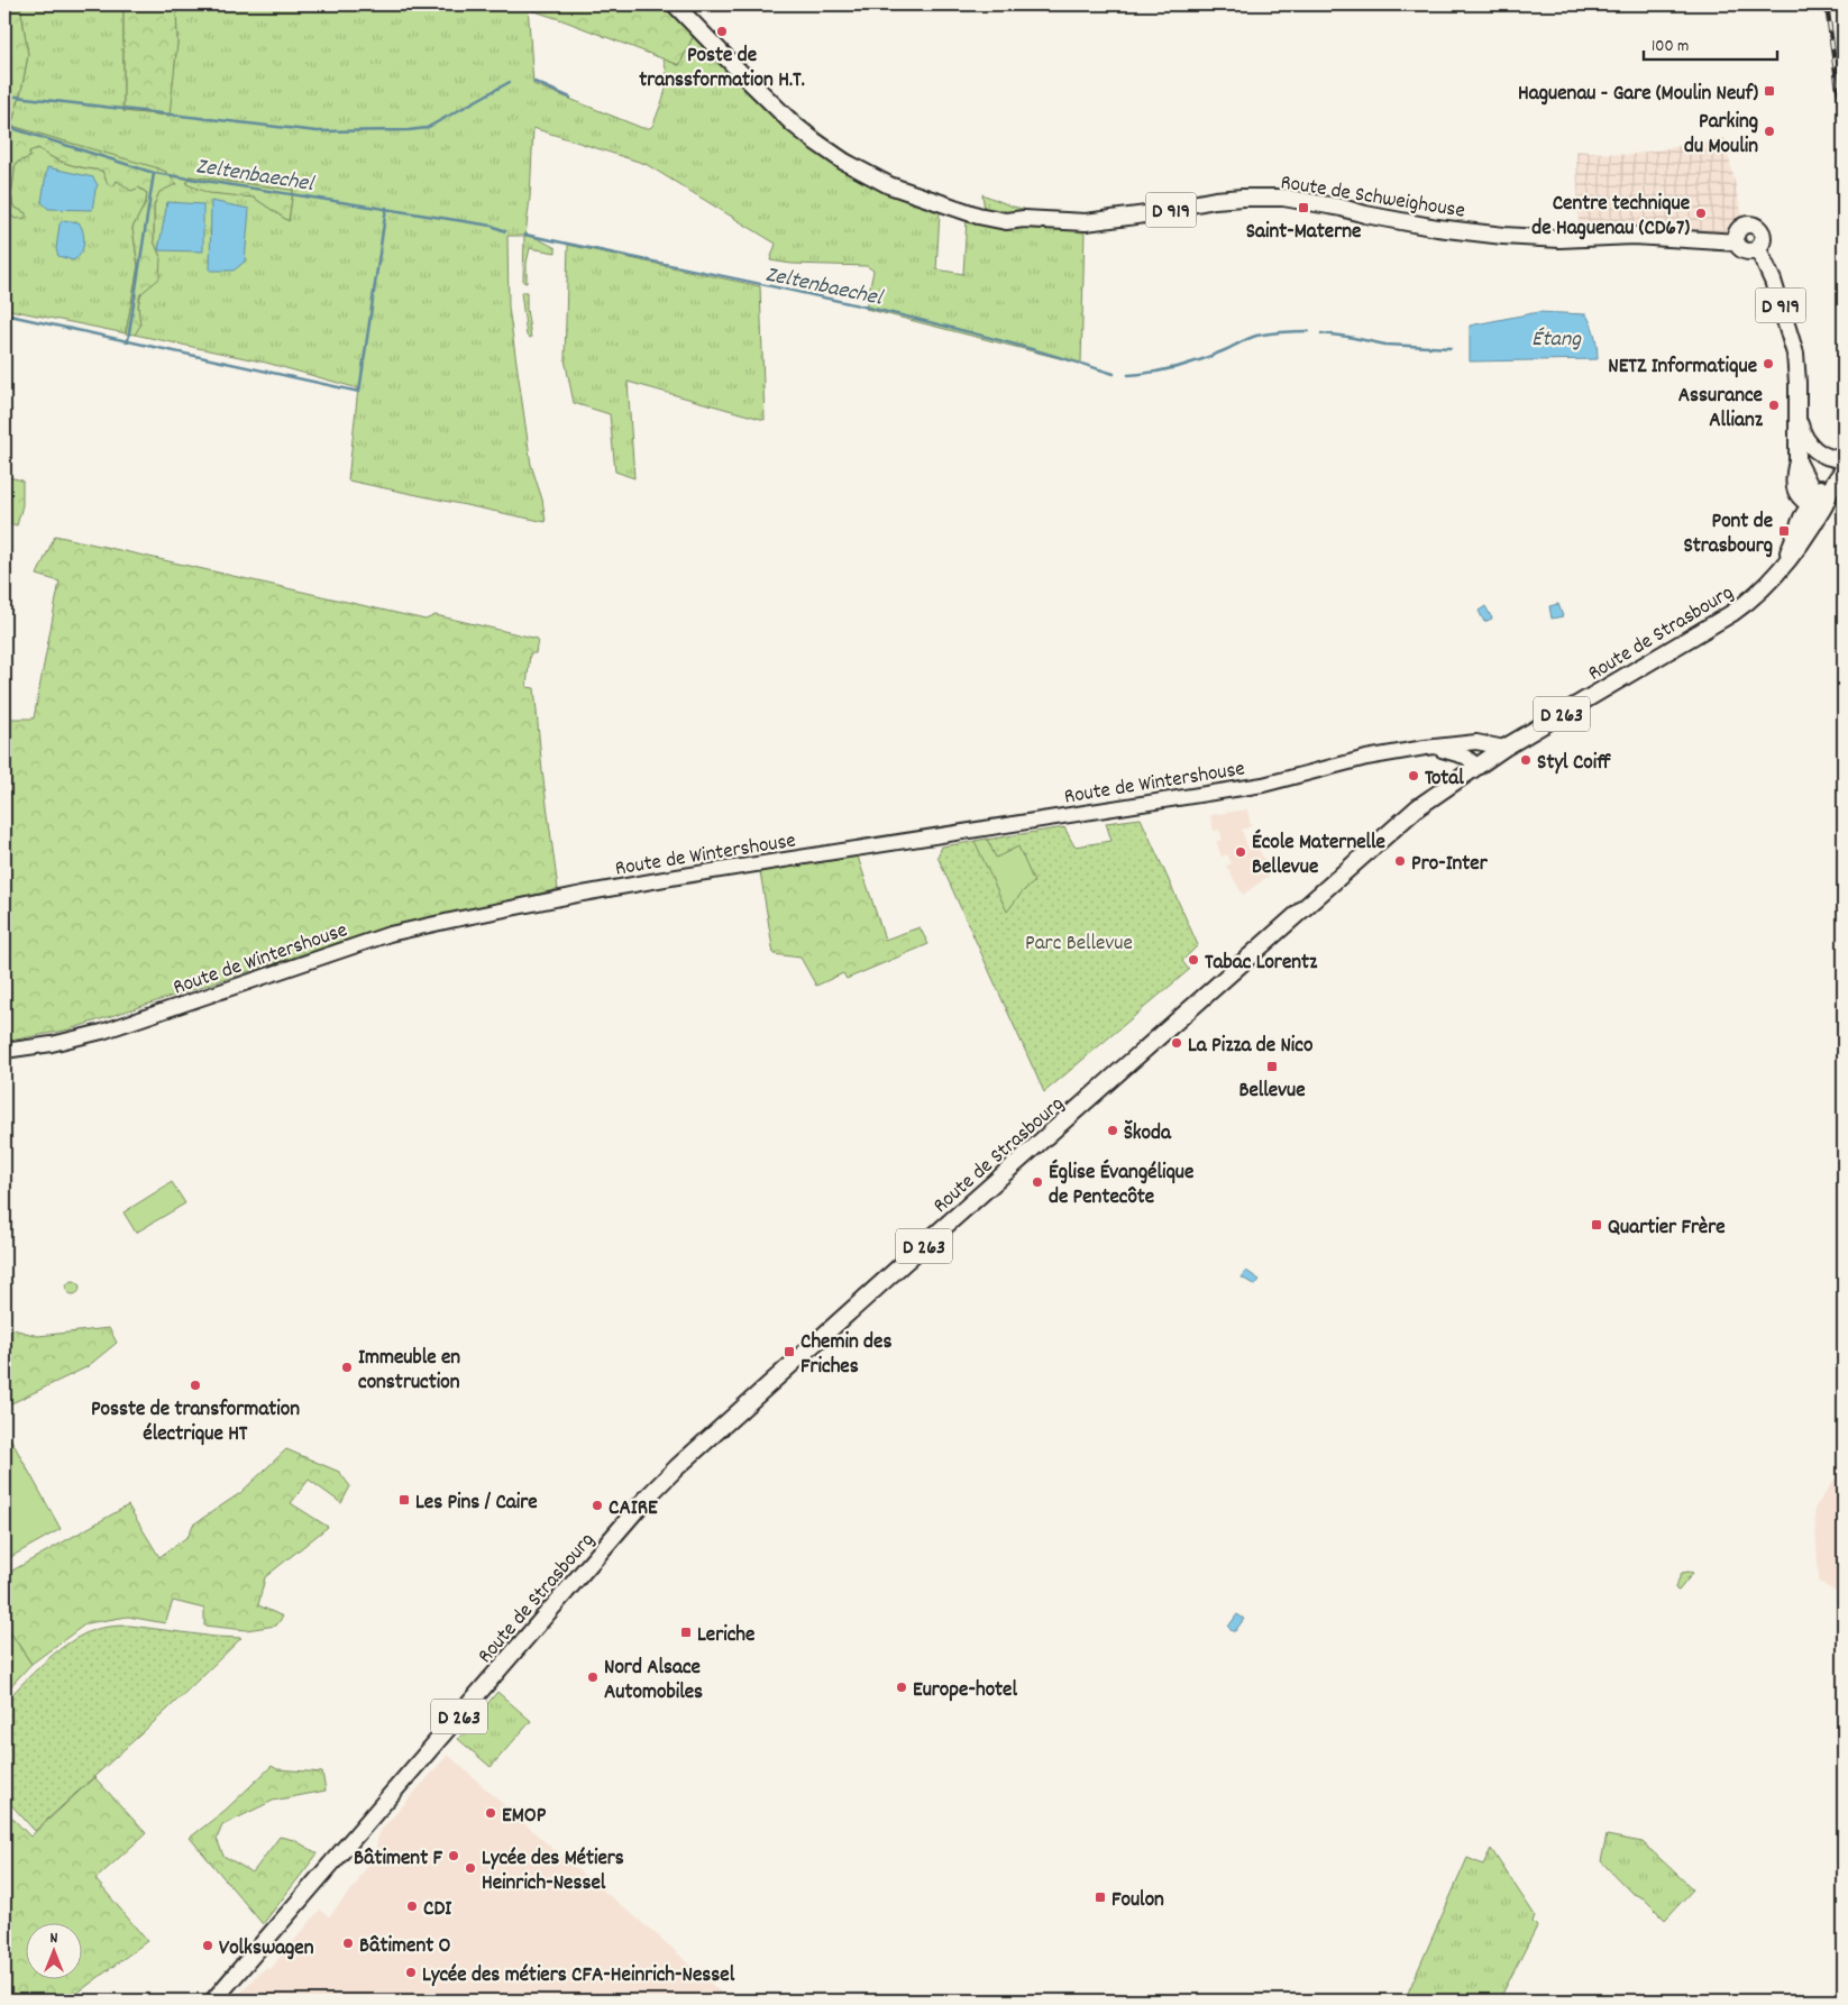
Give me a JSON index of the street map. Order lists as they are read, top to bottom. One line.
{"streets":{"main road":["Route de Schweighouse","D 919","Route de Strasbourg","D 263"],"street":["Route de Wintershouse"]},"crossings":[["Route de Schweighouse","D 919"],["D 919","Route de Strasbourg"],["Route de Strasbourg","Route de Wintershouse"]],"water":["Zeltenbaechel","Étang"],"parks":["Parc Bellevue"],"places":{"other":["Poste de transsformation H.T.","Parking du Moulin","Centre technique de Haguenau (CD67)","NETZ Informatique","Assurance Allianz","Styl Coiff","Total","École Maternelle Bellevue","Pro-Inter","Tabac Lorentz","La Pizza de Nico","Škoda","Église Évangélique de Pentecôte","Immeuble en construction","Posste de transformation électrique HT","CAIRE","Nord Alsace Automobiles","Europe-hotel","EMOP","Bâtiment F","Lycée des Métiers Heinrich-Nessel","CDI","Bâtiment O","Volkswagen","Lycée des métiers CFA-Heinrich-Nessel"],"transit":["Haguenau − Gare (Moulin Neuf)","Saint-Materne","Pont de Strasbourg","Bellevue","Quartier Frère","Chemin des Friches","Les Pins / Caire","Leriche","Foulon"]},"scale_bar":"100 m","north":"top"}
